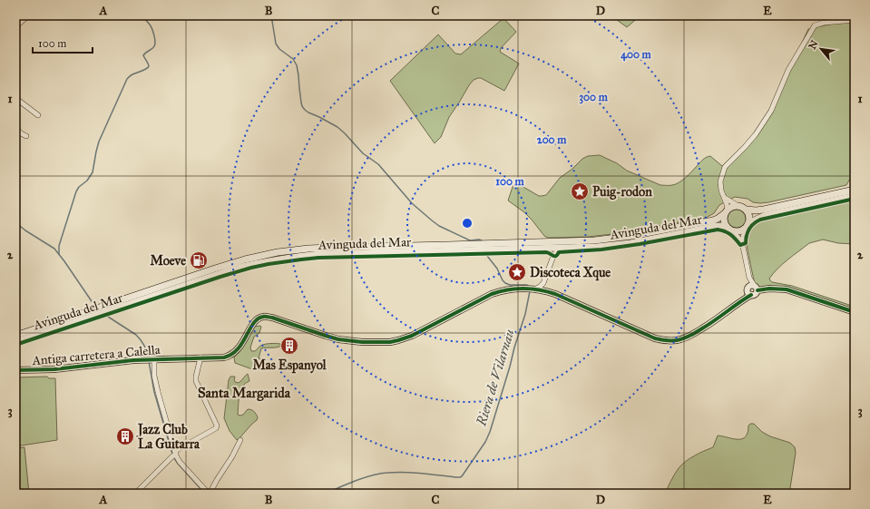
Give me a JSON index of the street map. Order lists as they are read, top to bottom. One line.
{"streets":{"main road":["Avinguda del Mar"],"street":["Antiga carretera a Calella"]},"districts":["Santa Margarida"],"water":["Riera de Vilarnau"],"places":{"place":["Puig-rodon","Discoteca Xque"],"fuel station":["Moeve"],"building":["Mas Espanyol","Jazz Club La Guitarra"]},"scale_bar":"100 m","north":"top left","grid":{"columns":["A","B","C","D","E"],"rows":["1","2","3"]},"rings":["400 m","300 m","200 m","100 m"]}
